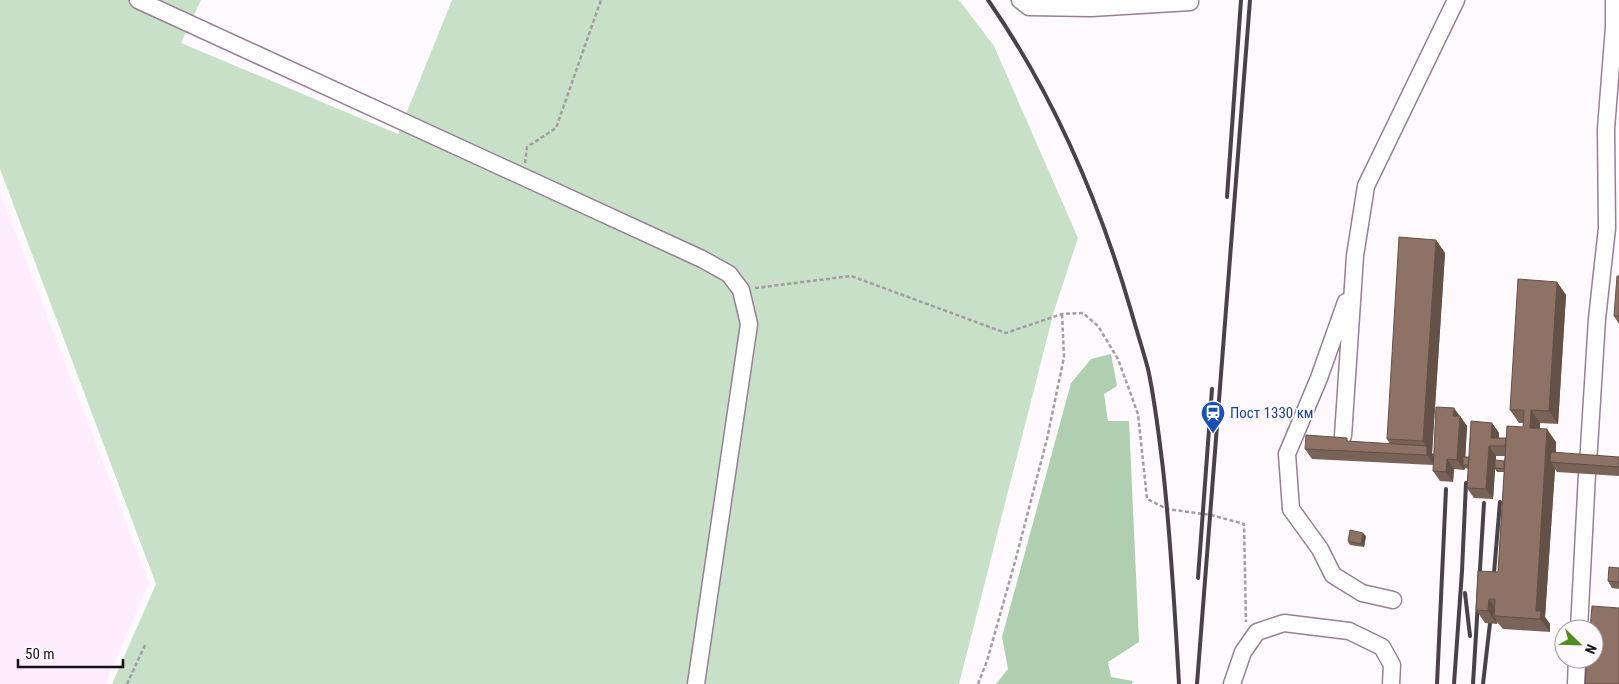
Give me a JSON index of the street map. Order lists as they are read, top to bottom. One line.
{"places":{"station":["Пост 1330 км"]},"scale_bar":"50 m","north":"bottom right"}
